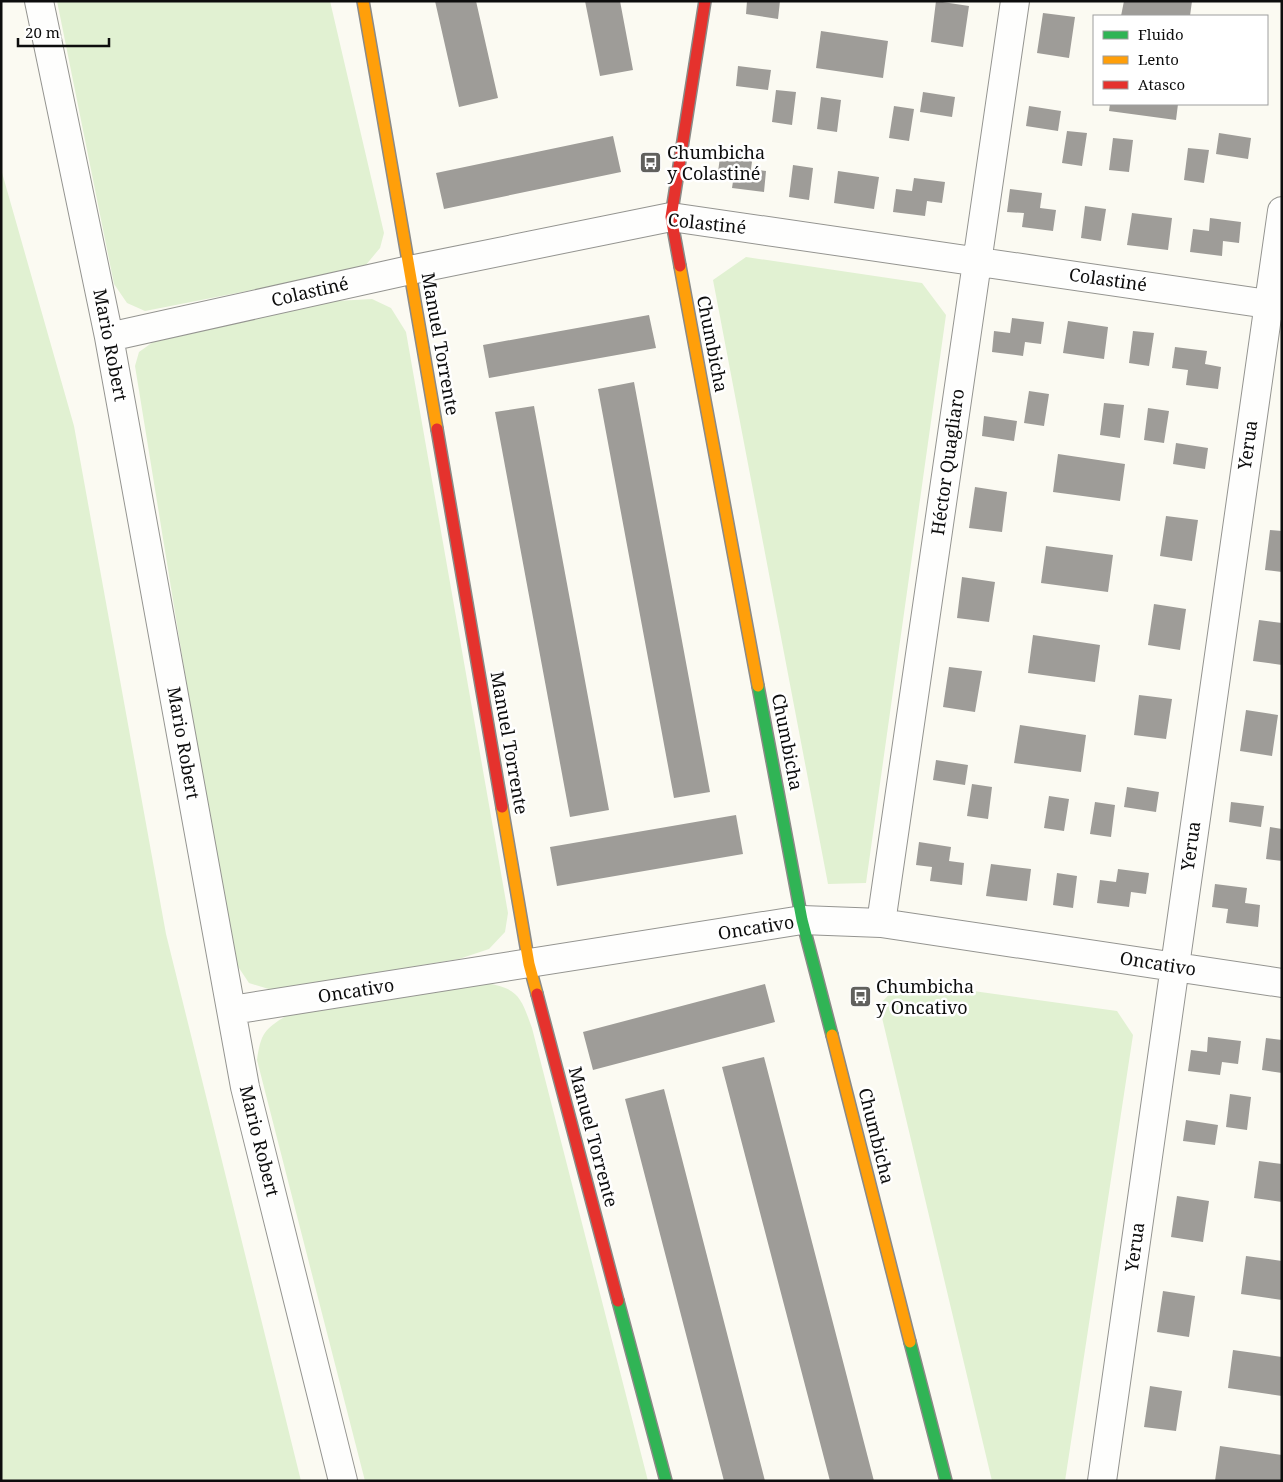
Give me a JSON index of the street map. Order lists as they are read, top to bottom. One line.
{"streets":{"street":["Colastiné","Manuel Torrente","Chumbicha","Mario Robert","Yerua","Héctor Quagliaro","Oncativo"]},"crossings":[["Colastiné","Manuel Torrente"],["Colastiné","Chumbicha"],["Colastiné","Mario Robert"],["Colastiné","Yerua"],["Colastiné","Héctor Quagliaro"],["Manuel Torrente","Oncativo"],["Chumbicha","Oncativo"],["Mario Robert","Oncativo"],["Yerua","Oncativo"],["Héctor Quagliaro","Oncativo"]],"places":{"bus stop":["Chumbicha y Colastiné","Chumbicha y Oncativo"]},"legend":["Fluido","Lento","Atasco"],"scale_bar":"20 m"}
